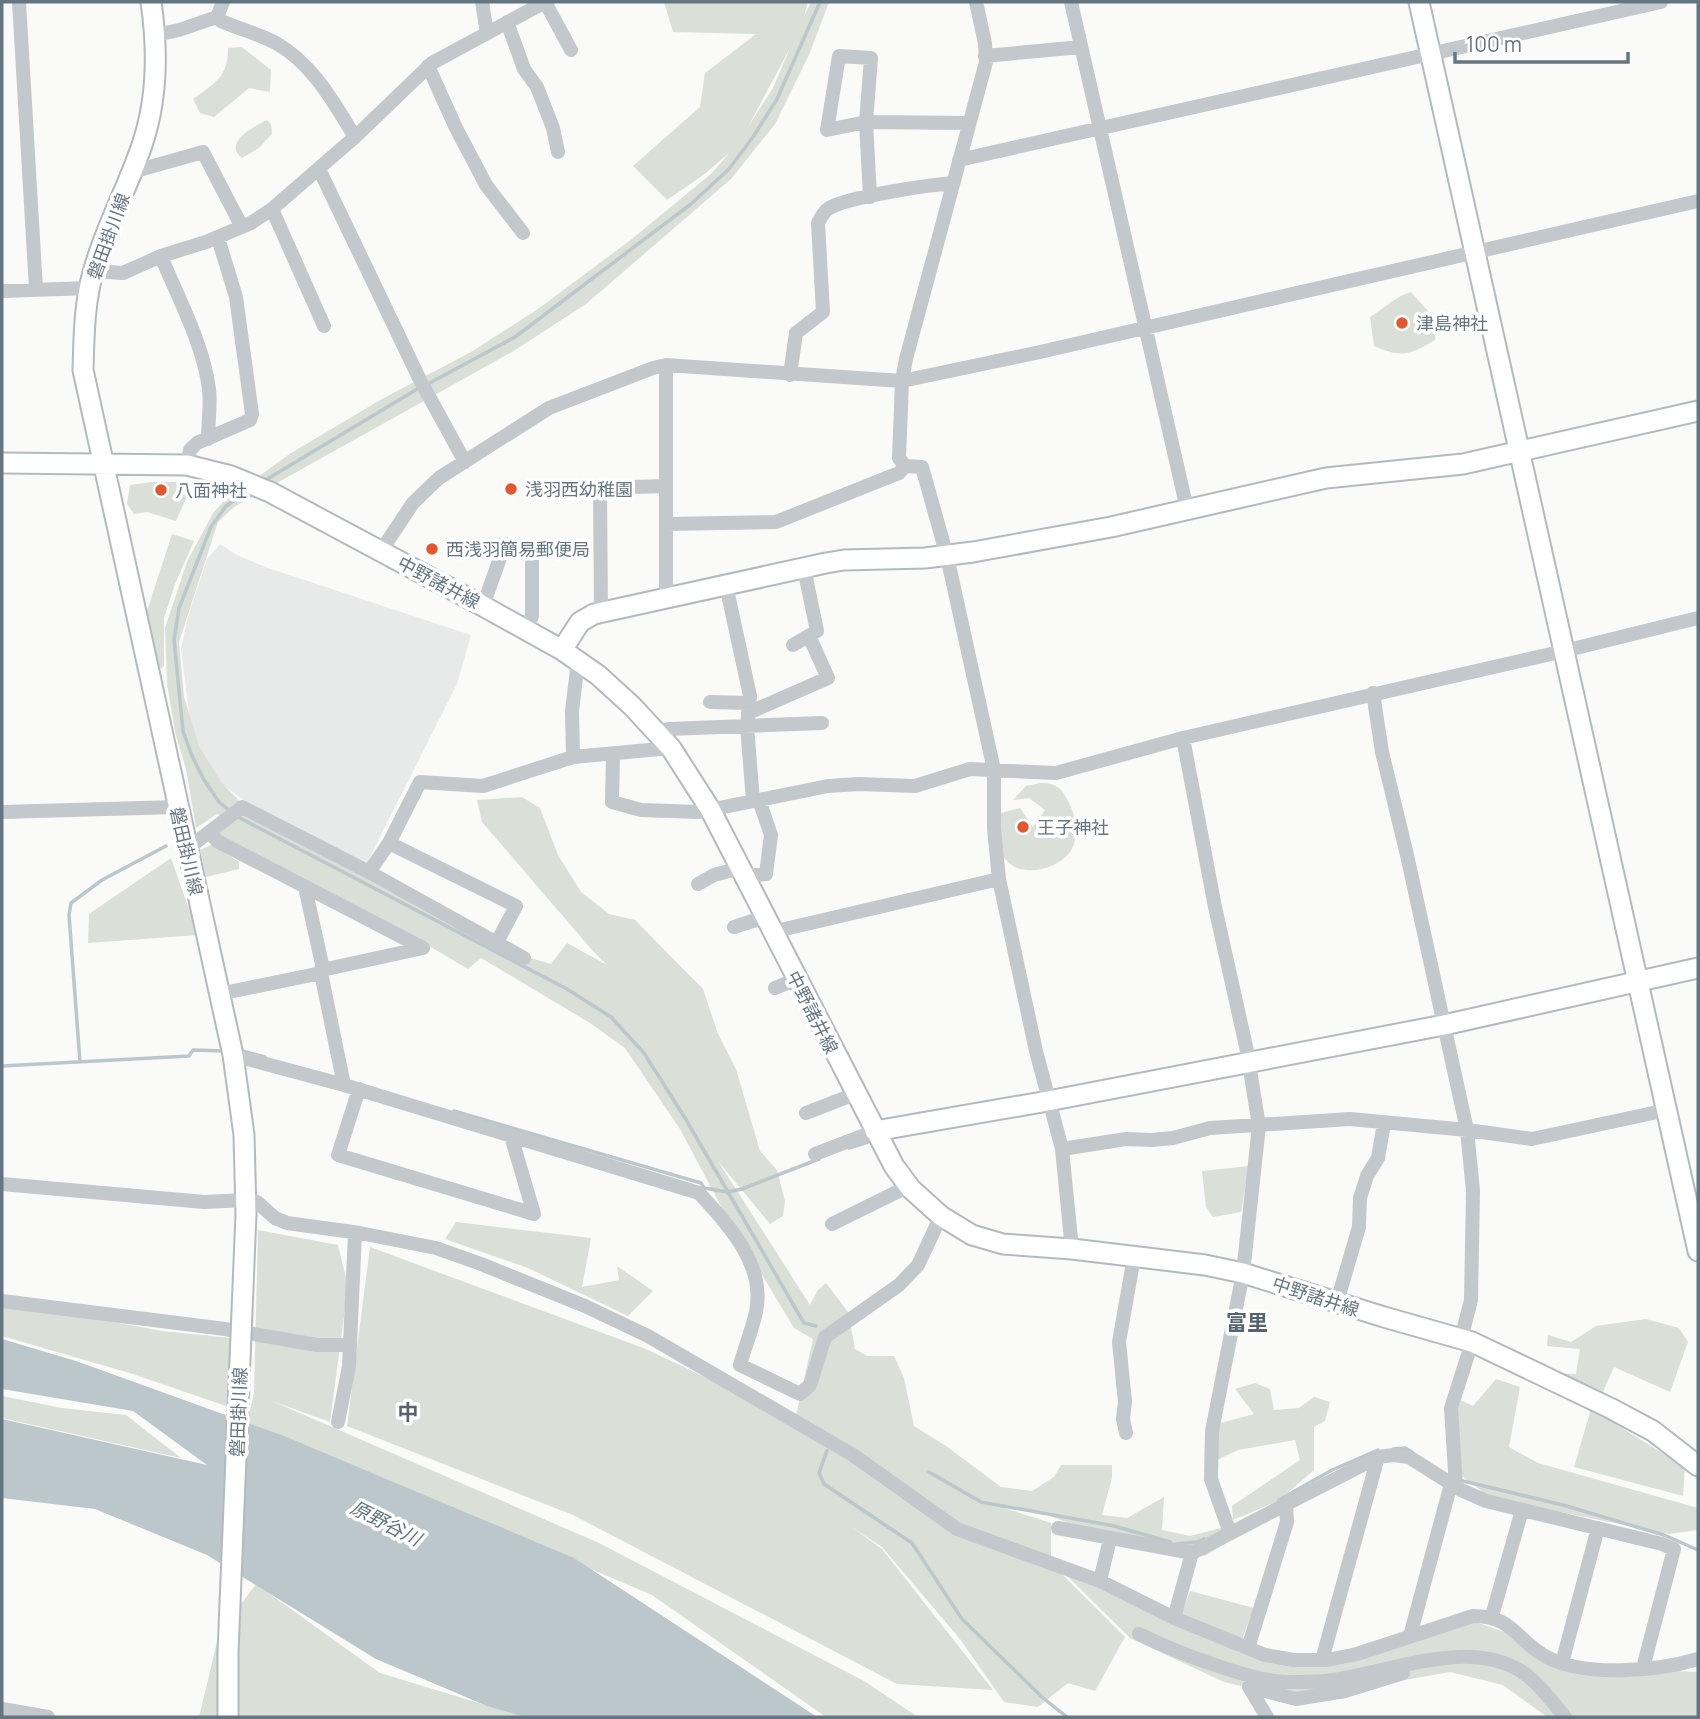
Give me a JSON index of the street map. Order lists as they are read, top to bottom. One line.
{"streets":{"main road":["磐田掛川線","中野諸井線"]},"crossings":[["磐田掛川線","中野諸井線"]],"districts":["富里","中"],"water":["原野谷川"],"places":["津島神社","浅羽西幼稚園","八面神社","西浅羽簡易郵便局","王子神社"],"scale_bar":"100 m"}
